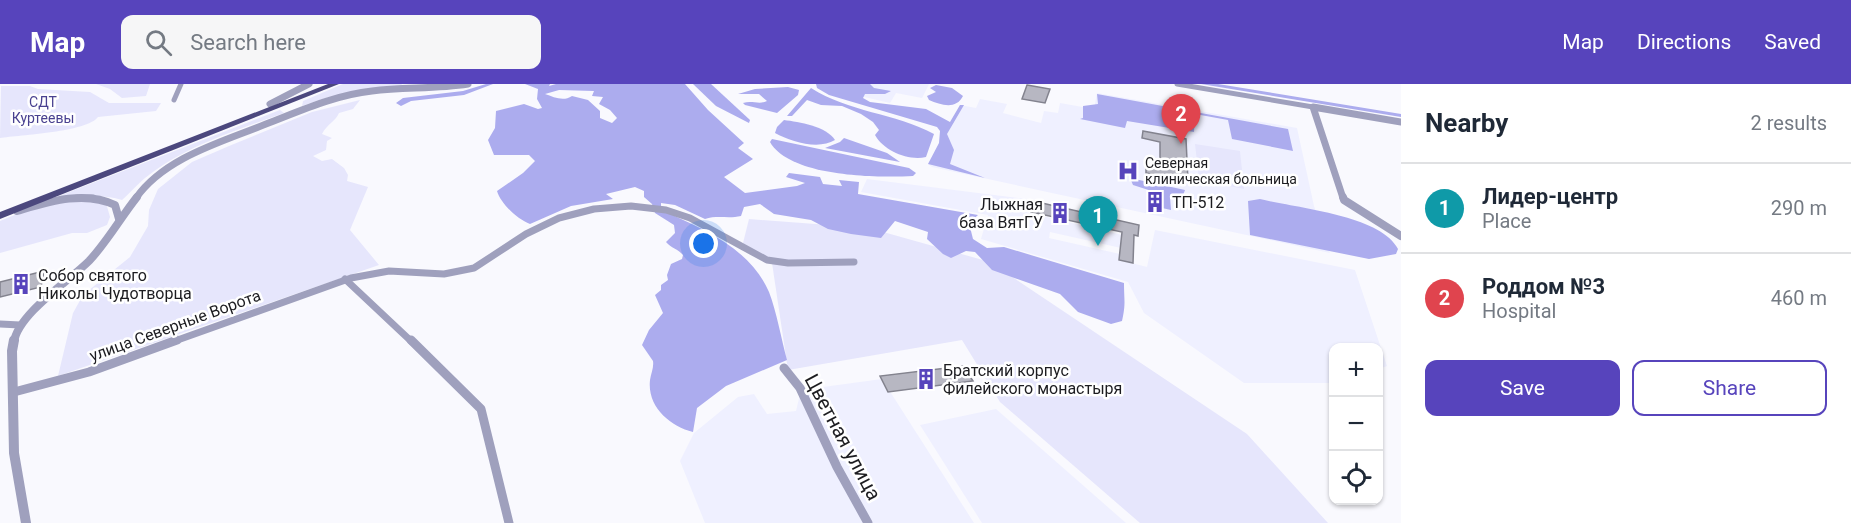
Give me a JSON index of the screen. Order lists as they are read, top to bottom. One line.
{"streets":{"street":["улица Северные Ворота","Цветная улица"]},"parks":["СДТ Куртеевы"],"places":{"hospital":["Северная клиническая больница"],"building":["ТП-512","Лыжная база ВятГУ","Собор святого Николы Чудотворца","Братский корпус Филейского монастыря"]},"page":{"header":"Map","search":"Search here","nav":["Map","Directions","Saved"],"heading":["Nearby","2 results"],"pins":["2","1"],"list":[{"mark":"1","name":"Лидер-центр","note":"Place","value":"290 m"},{"mark":"2","name":"Роддом №3","note":"Hospital","value":"460 m"}],"buttons":["Save","Share"],"map_buttons":["+","−"]}}
